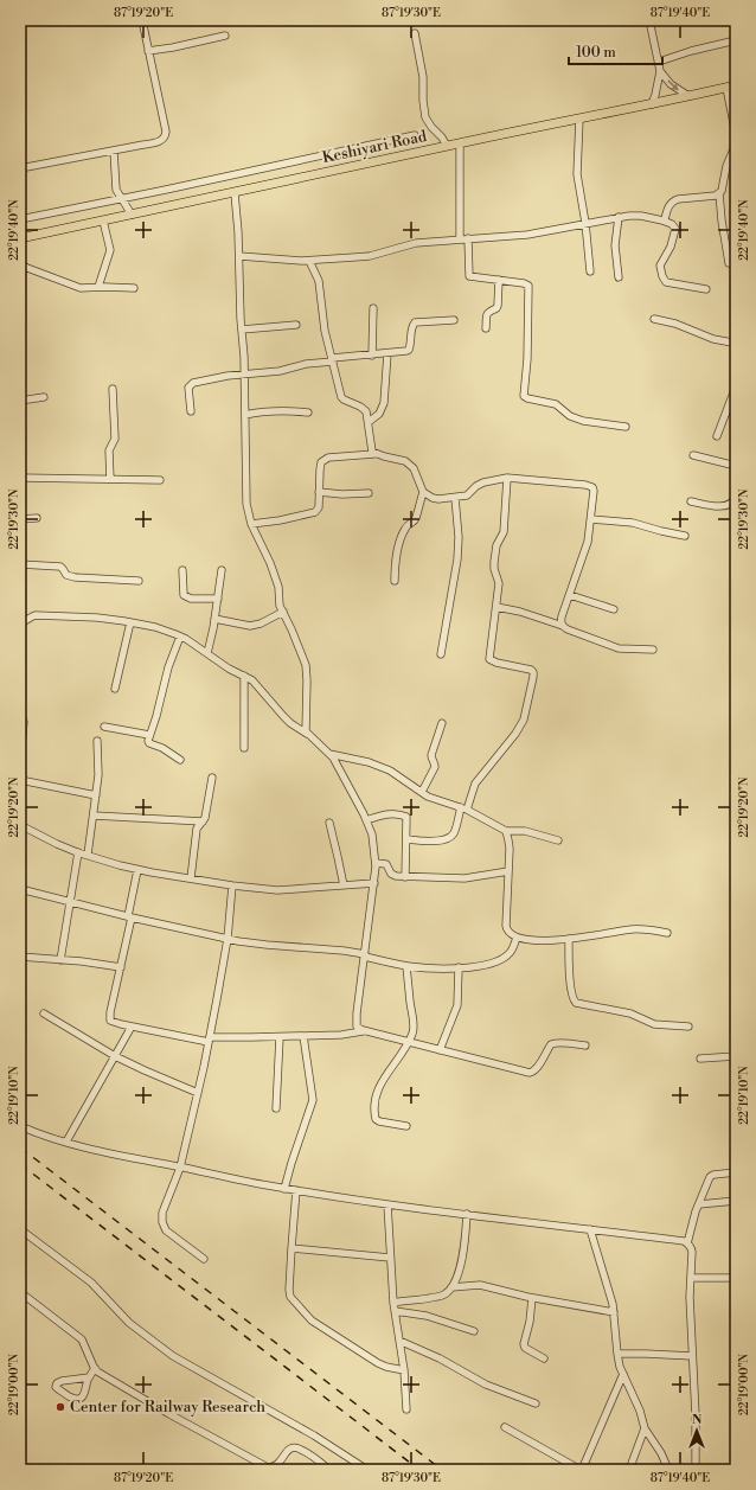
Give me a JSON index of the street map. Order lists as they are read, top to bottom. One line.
{"streets":{"main road":["Keshiyari Road"]},"places":["Center for Railway Research"],"scale_bar":"100 m","north":"top","coordinates":["87°19'20\"E","87°19'30\"E","87°19'40\"E","22°19'40\"N","22°19'30\"N","22°19'20\"N","22°19'10\"N","22°19'00\"N"]}
